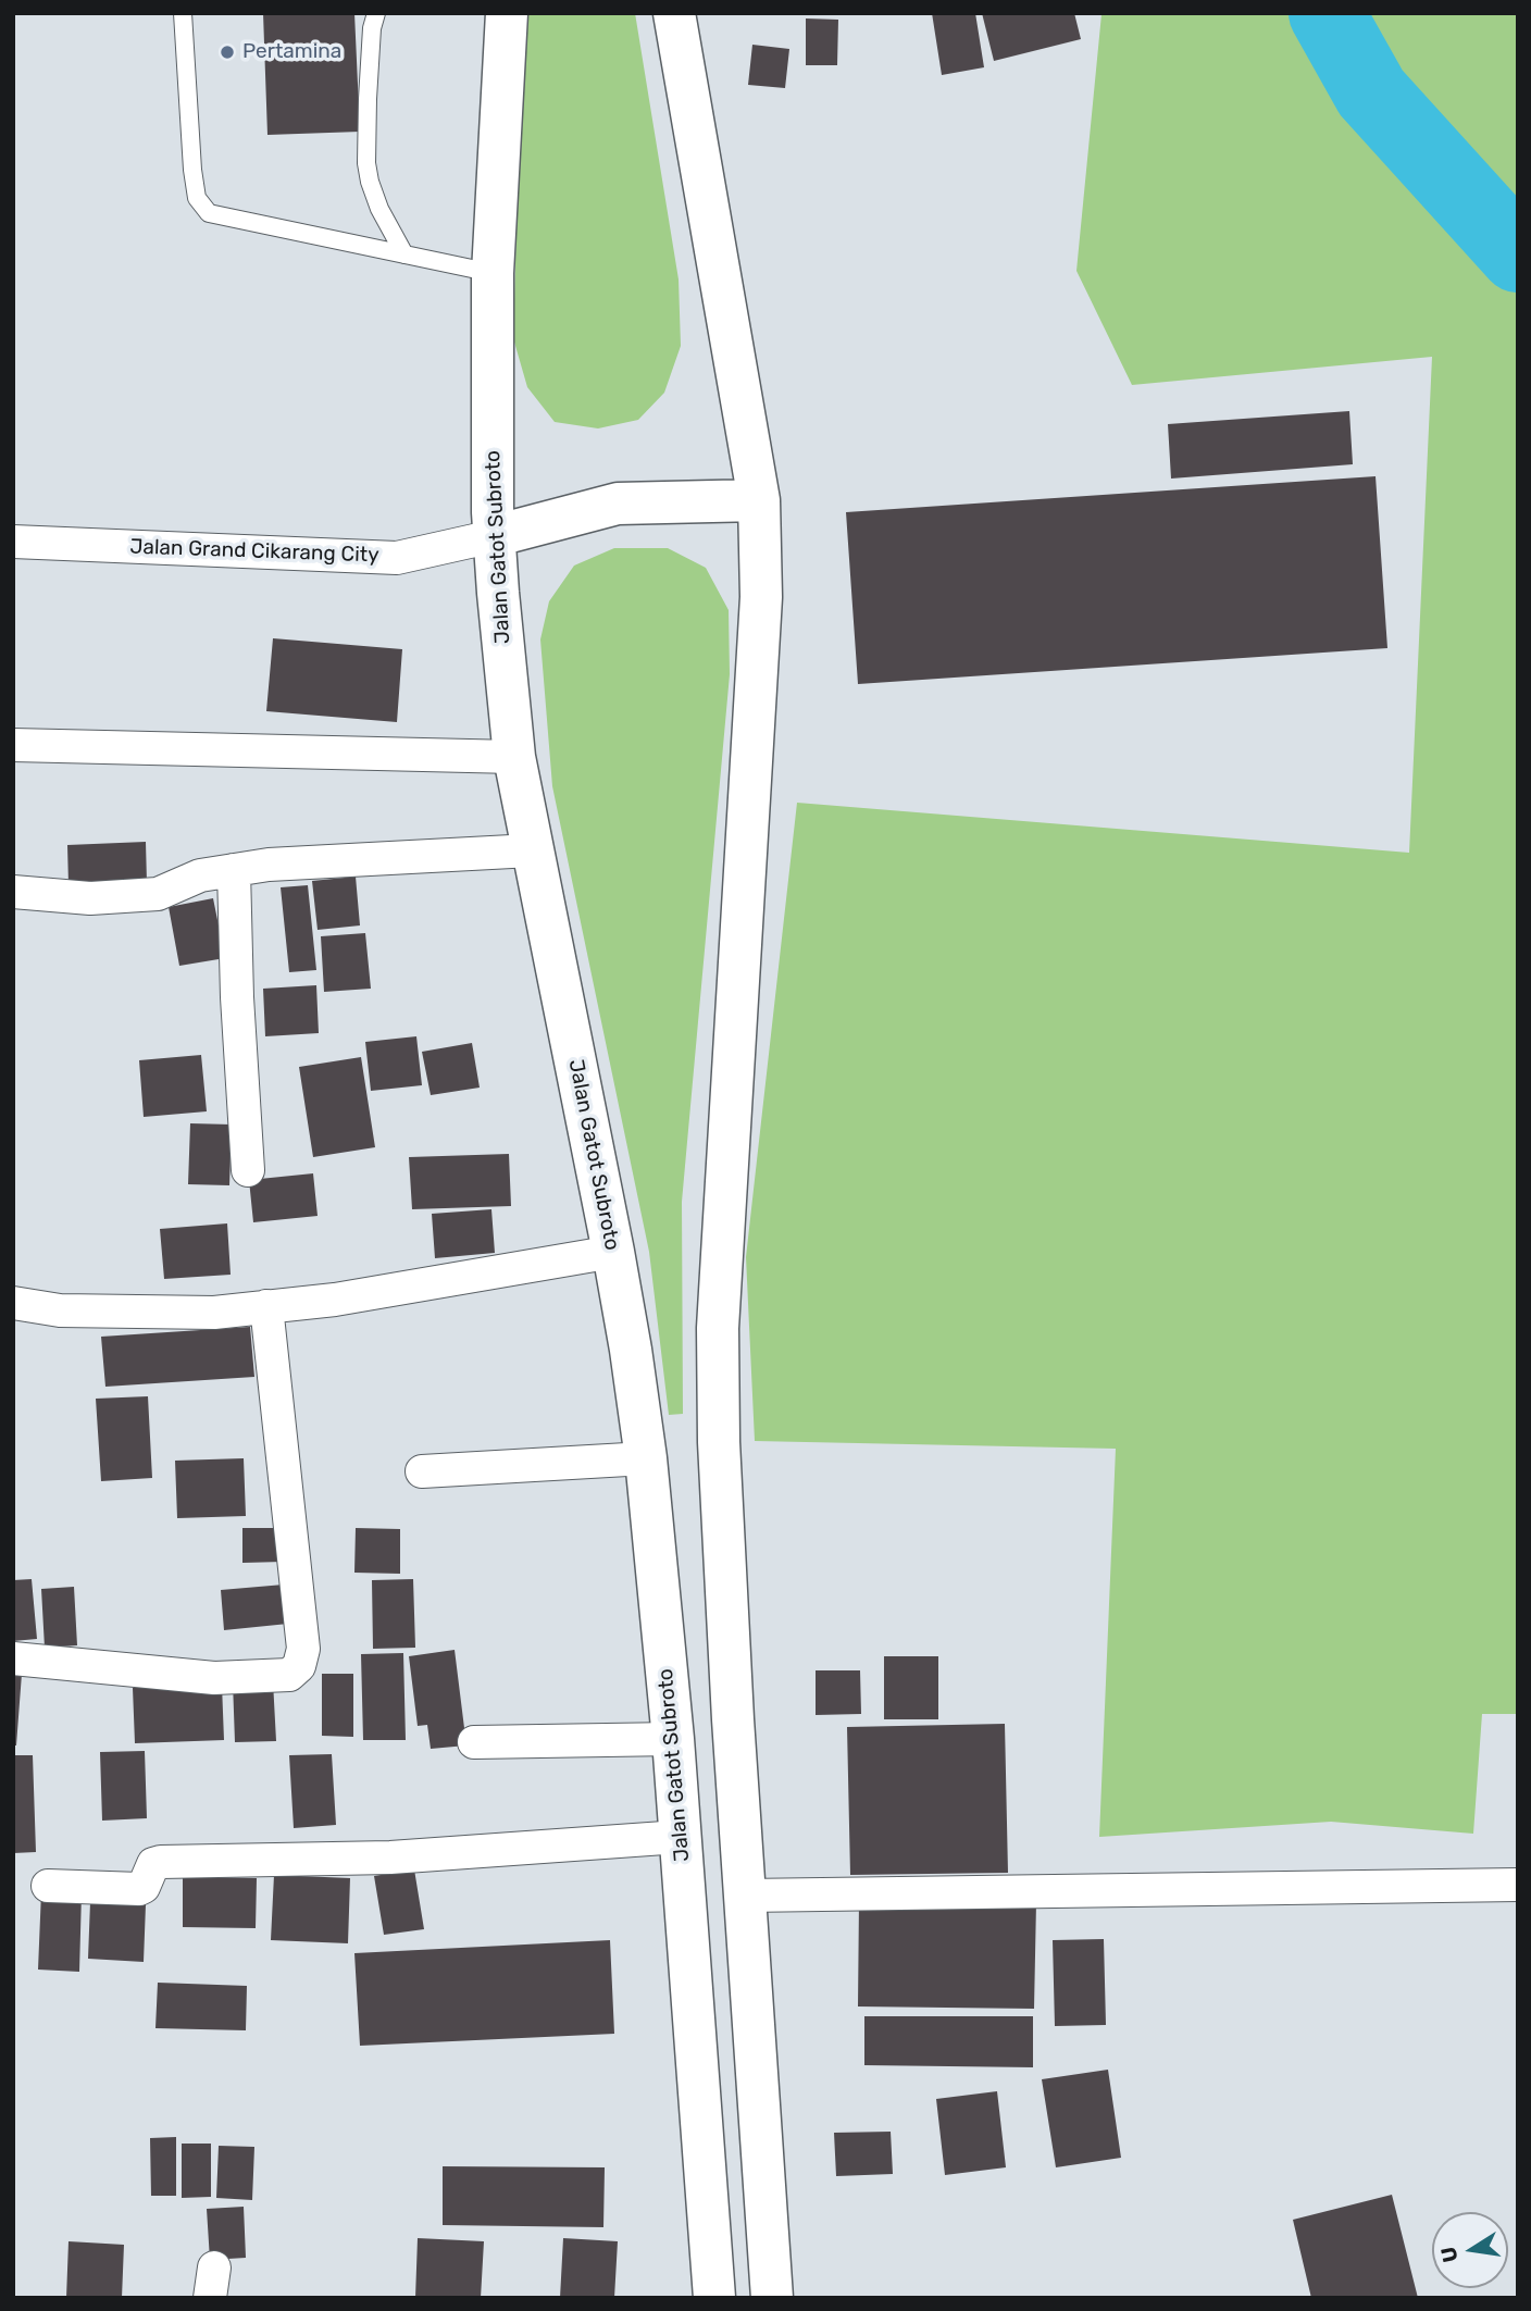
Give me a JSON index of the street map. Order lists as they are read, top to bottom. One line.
{"streets":{"highway":["Jalan Gatot Subroto"],"street":["Jalan Grand Cikarang City"]},"crossings":[["Jalan Gatot Subroto","Jalan Grand Cikarang City"]],"places":["Pertamina"],"north":"left"}
